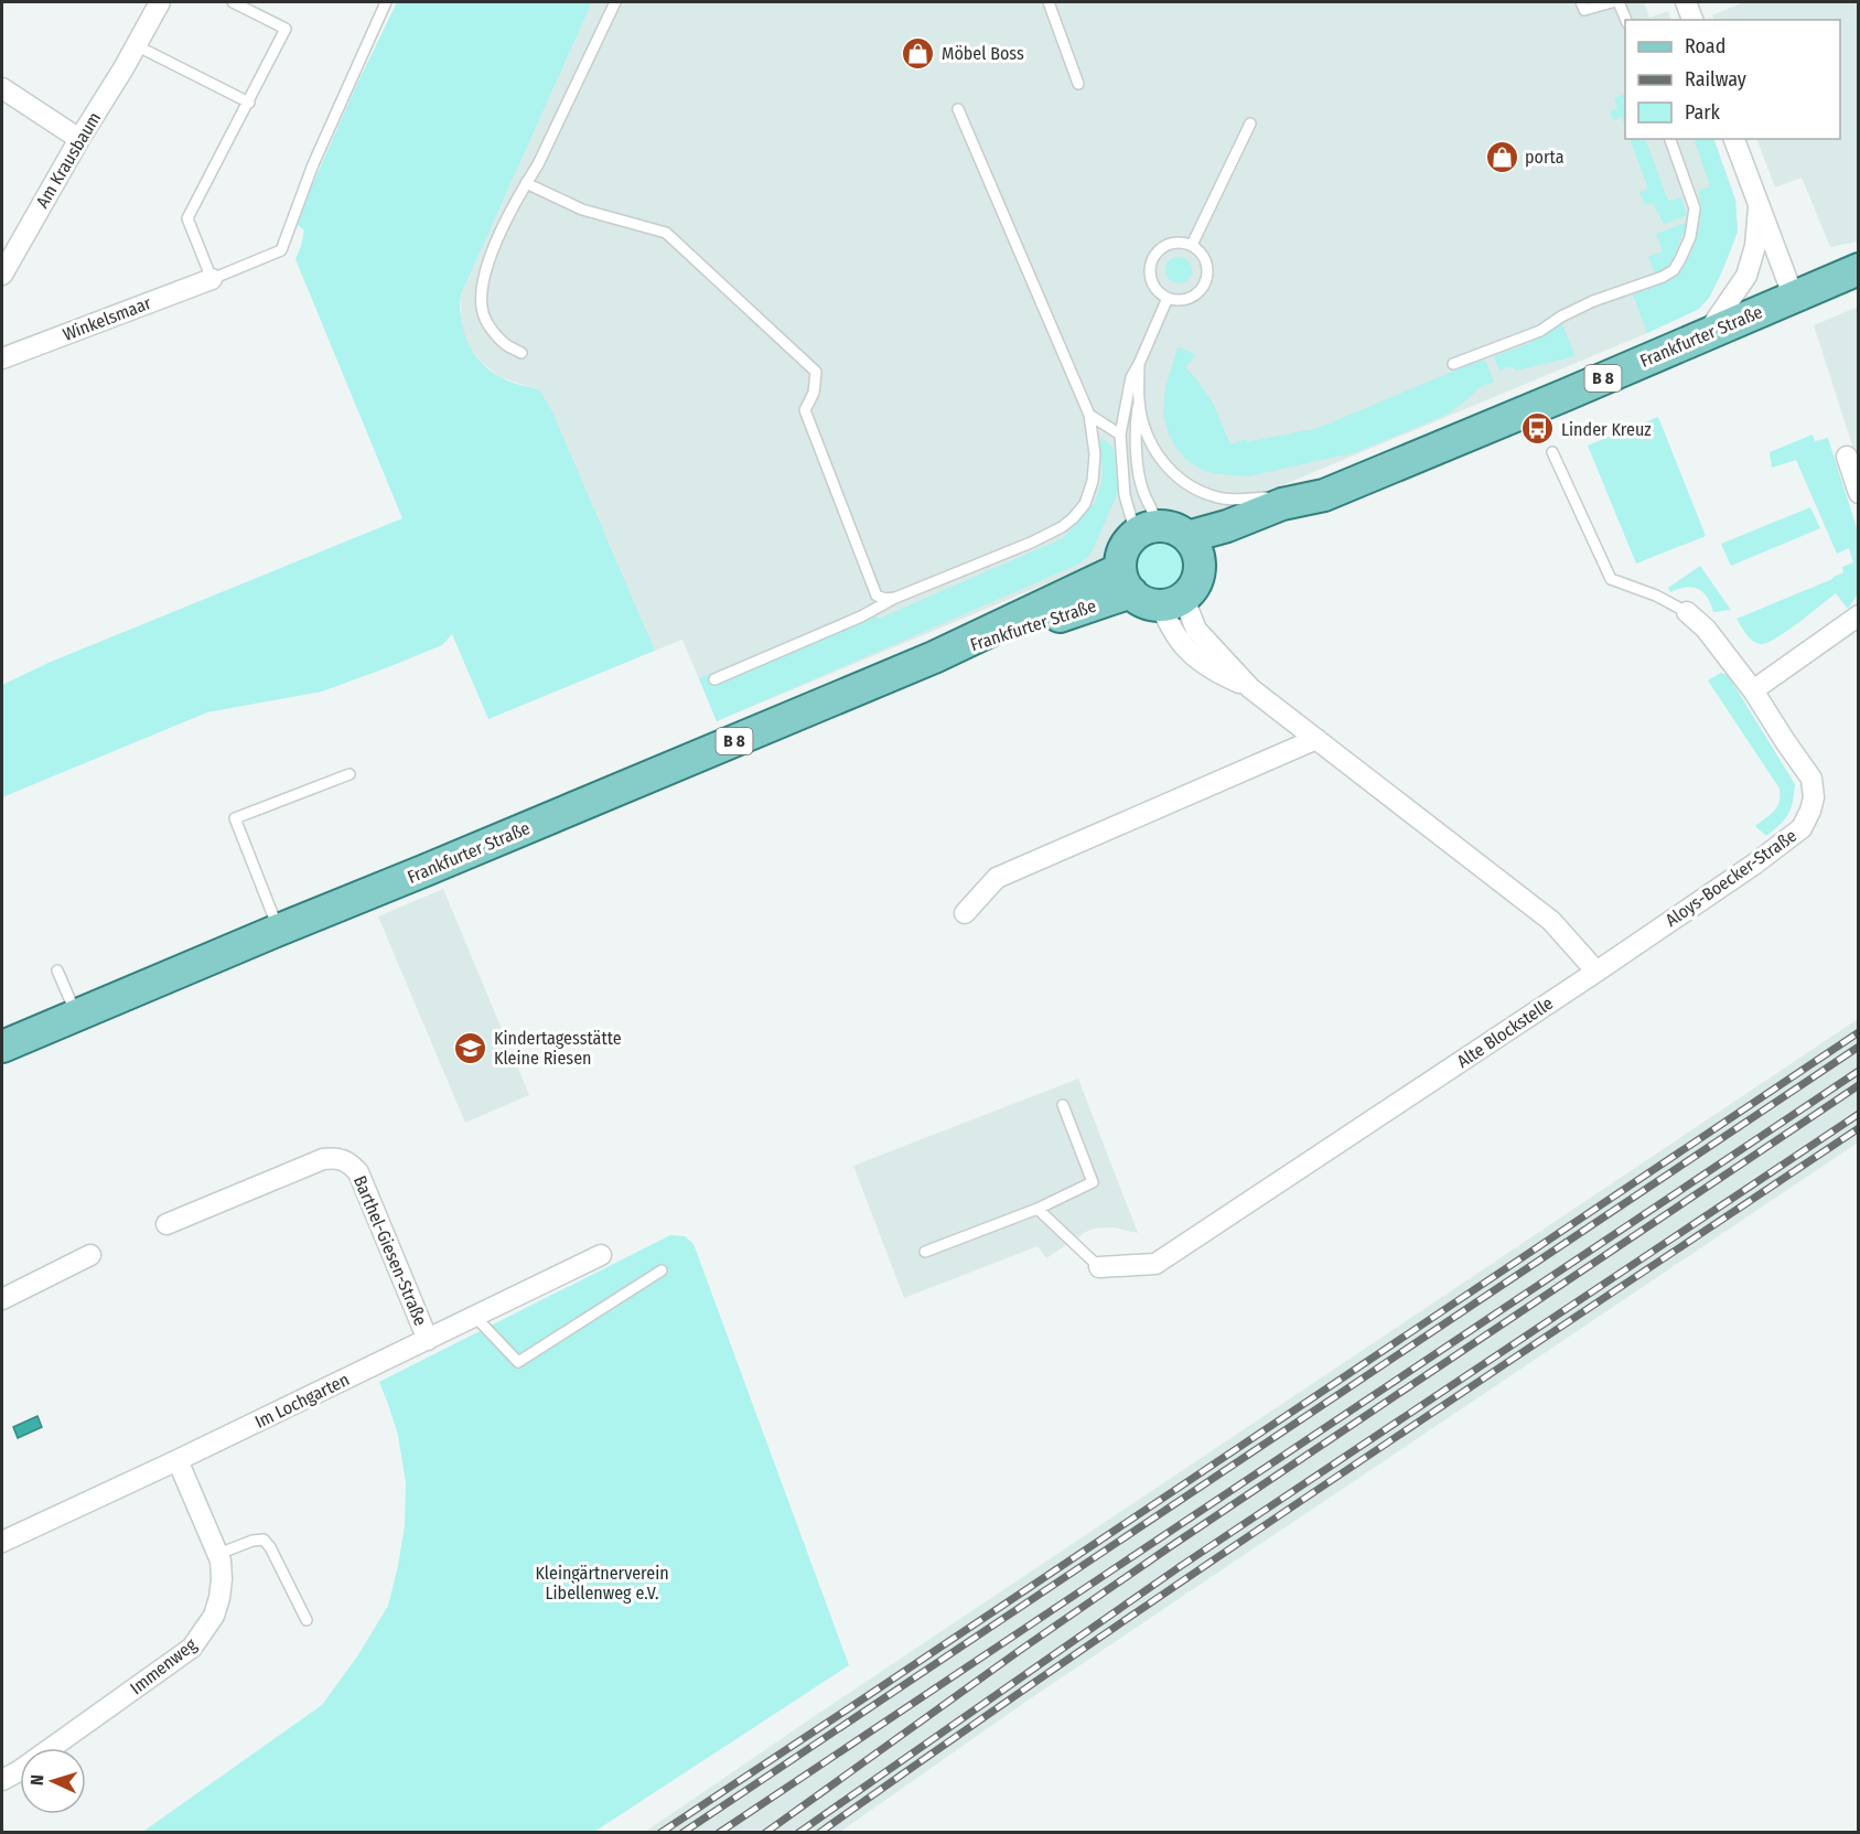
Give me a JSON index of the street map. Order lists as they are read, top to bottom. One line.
{"streets":{"main road":["Frankfurter Straße","B 8"],"street":["Am Krausbaum","Winkelsmaar","Aloys-Boecker-Straße","Alte Blockstelle","Barthel-Giesen-Straße","Im Lochgarten","Immenweg"]},"crossings":[["Aloys-Boecker-Straße","Alte Blockstelle"],["Barthel-Giesen-Straße","Im Lochgarten"],["Im Lochgarten","Immenweg"]],"parks":["Kleingärtnerverein Libellenweg e.V."],"places":{"shop":["Möbel Boss","porta"],"bus stop":["Linder Kreuz"],"school or university":["Kindertagesstätte Kleine Riesen"]},"legend":["Road","Railway","Park"],"north":"left"}
